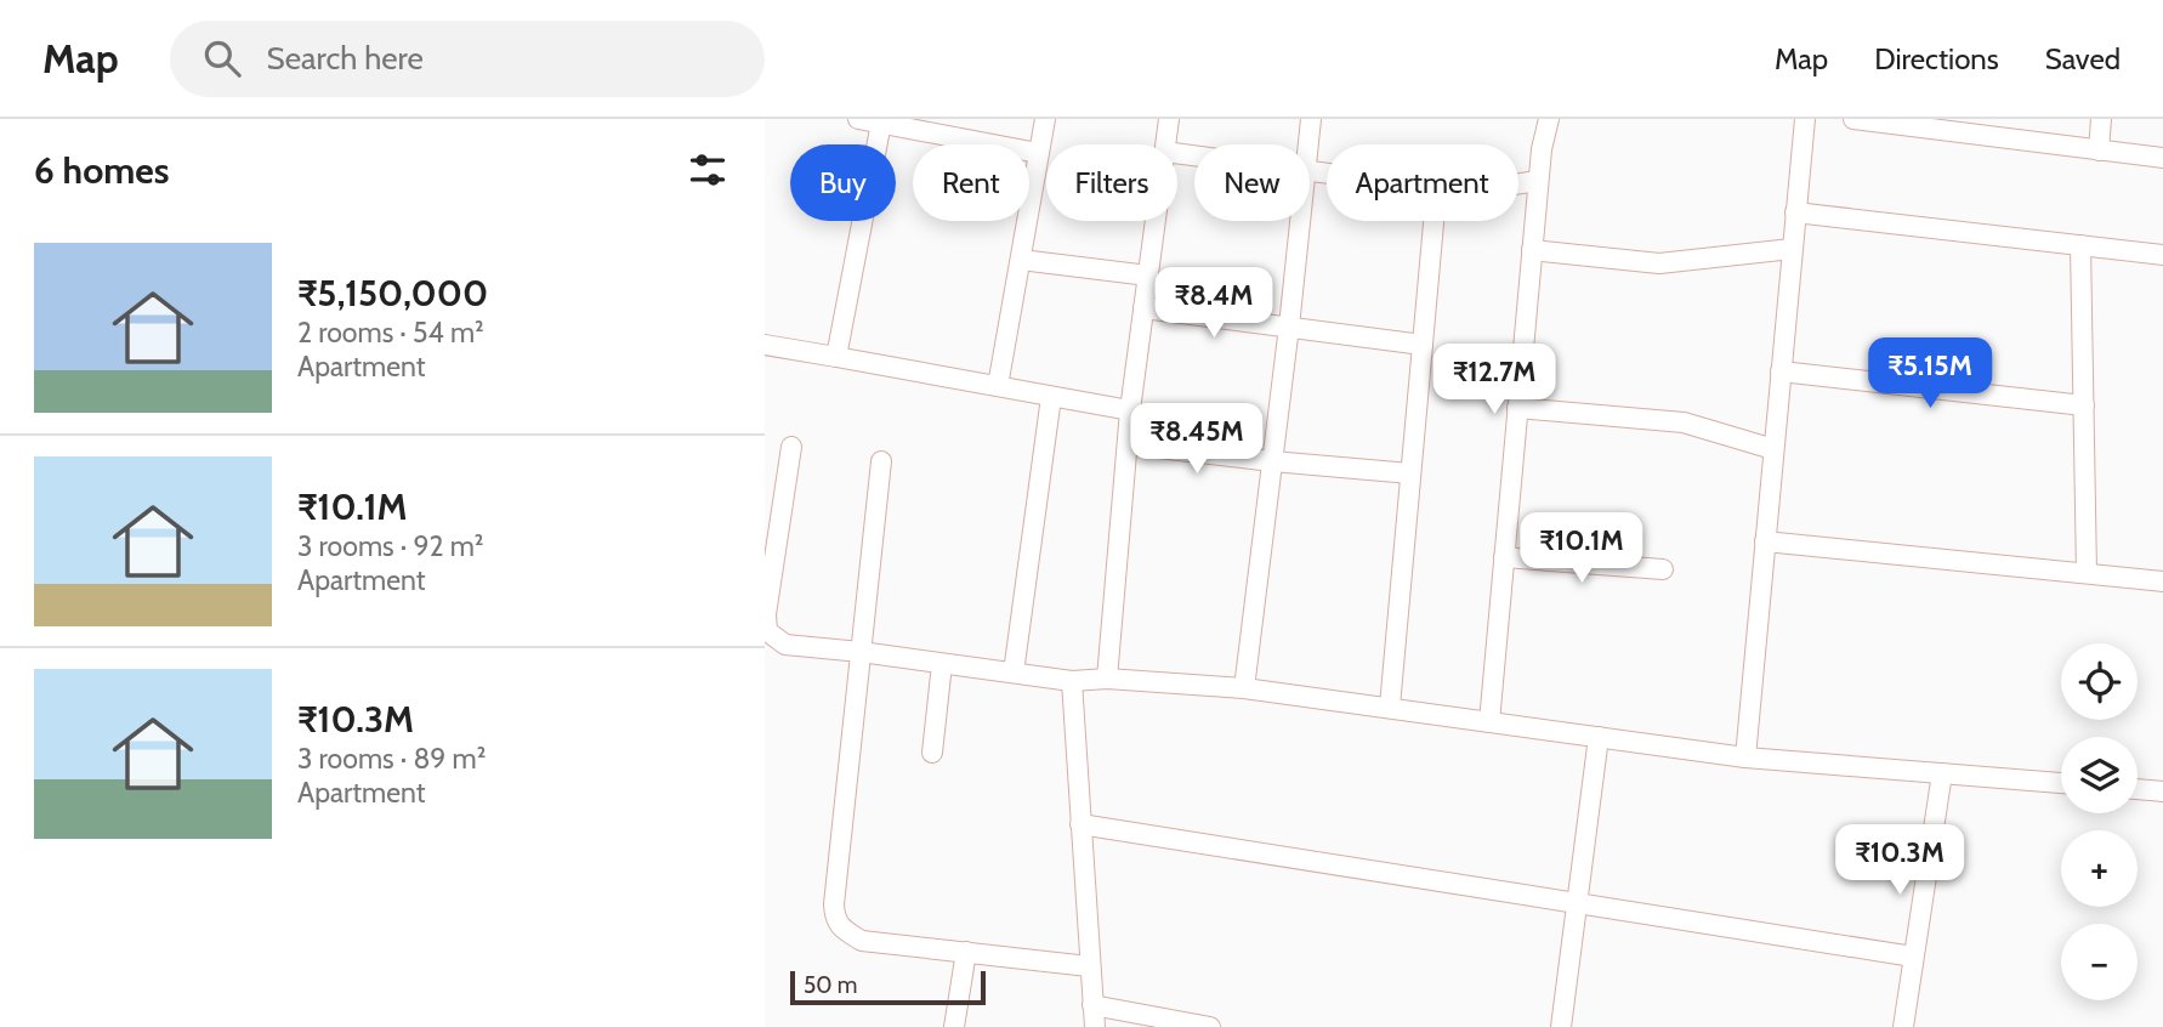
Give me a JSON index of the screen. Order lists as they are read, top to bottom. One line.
{"scale_bar":"50 m","page":{"header":"Map","search":"Search here","nav":["Map","Directions","Saved"],"heading":"6 homes","chip":["Buy","Rent","Filters","New","Apartment"],"list":[{"name":"₹5,150,000","note":"2 rooms · 54 m² · Apartment"},{"name":"₹10.1M","note":"3 rooms · 92 m² · Apartment"},{"name":"₹10.3M","note":"3 rooms · 89 m² · Apartment"}],"price":["₹8.4M","₹5.15M","₹12.7M","₹8.45M","₹10.1M","₹10.3M"],"map_buttons":["+","−"],"scale":"50 m"}}
